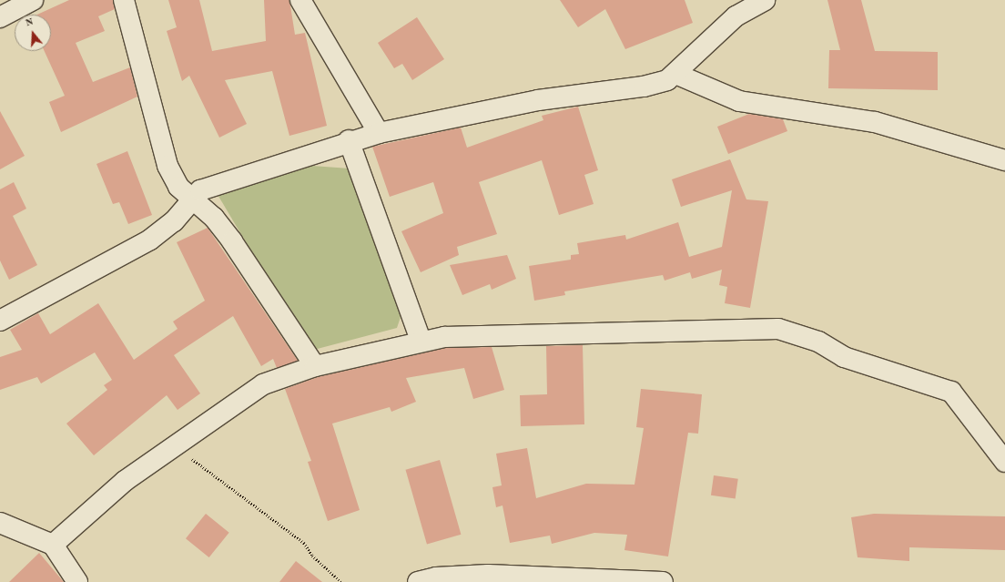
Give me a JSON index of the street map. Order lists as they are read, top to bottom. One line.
{"north":"top"}
